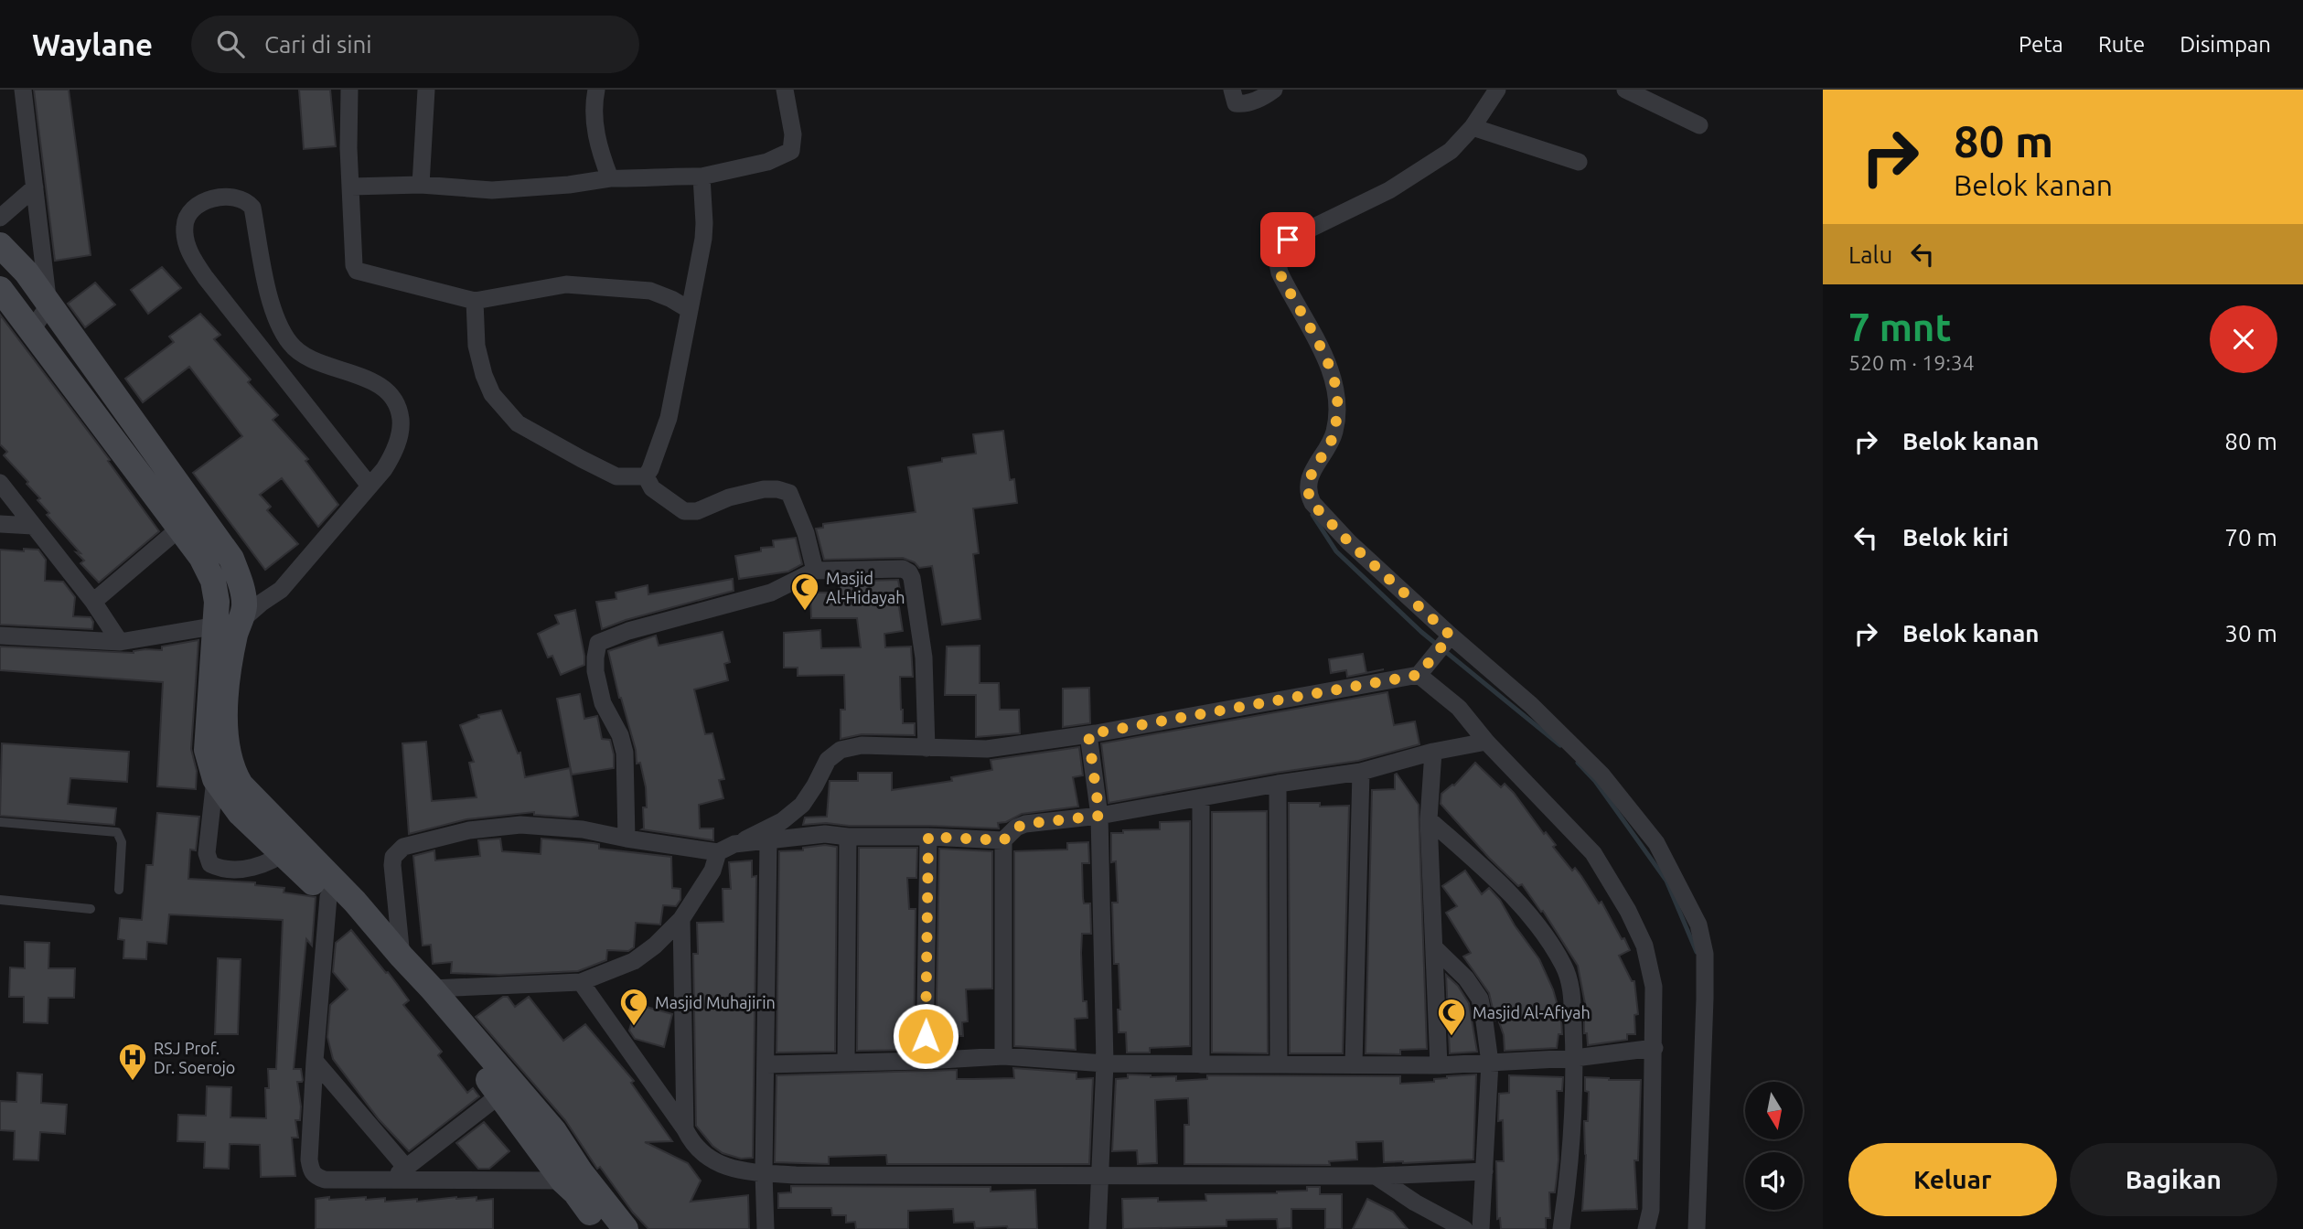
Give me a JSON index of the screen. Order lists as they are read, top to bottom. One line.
{"places":{"mosque":["Masjid Al-Hidayah","Masjid Muhajirin","Masjid Al-Afiyah"],"hospital":["RSJ Prof. Dr. Soerojo"]},"north":"bottom","page":{"header":"Waylane","search":"Cari di sini","nav":["Peta","Rute","Disimpan"],"turn":["80 m","Belok kanan"],"then":"Lalu","heading":["7 mnt","520 m · 19:34"],"list":[{"name":"Belok kanan","value":"80 m"},{"name":"Belok kiri","value":"70 m"},{"name":"Belok kanan","value":"30 m"}],"buttons":["Keluar","Bagikan"]}}
